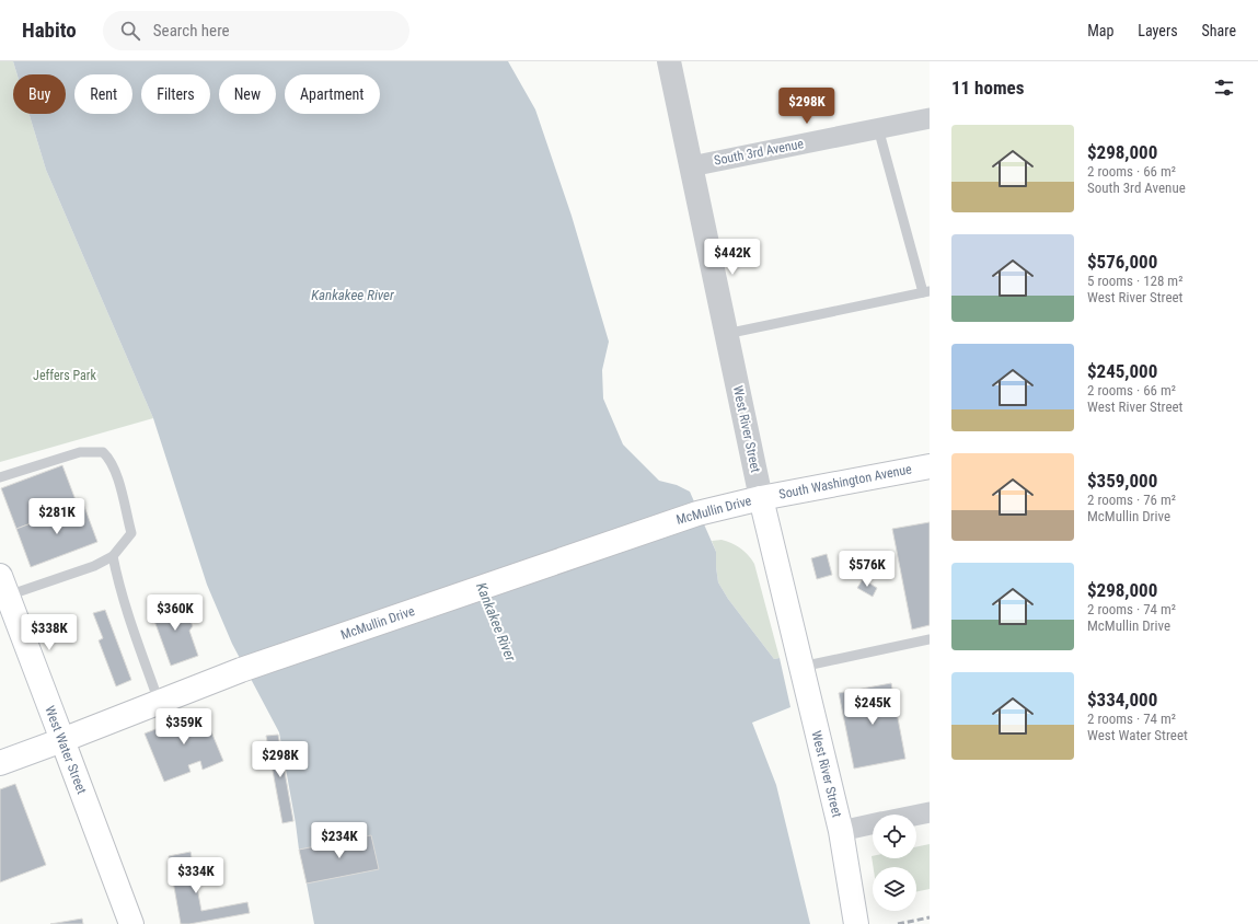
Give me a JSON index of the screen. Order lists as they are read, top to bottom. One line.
{"streets":{"main road":["West River Street","South Washington Avenue","McMullin Drive","West Water Street"],"street":["South 3rd Avenue"]},"crossings":[["South 3rd Avenue","West River Street"],["West River Street","South Washington Avenue"],["West River Street","McMullin Drive"],["South Washington Avenue","McMullin Drive"],["McMullin Drive","West Water Street"]],"water":["Kankakee River"],"parks":["Jeffers Park"],"page":{"header":"Habito","search":"Search here","nav":["Map","Layers","Share"],"heading":"11 homes","chip":["Buy","Rent","Filters","New","Apartment"],"price":["$298K","$442K","$281K","$576K","$360K","$338K","$245K","$359K","$298K","$234K","$334K"],"list":[{"name":"$298,000","note":"2 rooms · 66 m² · South 3rd Avenue"},{"name":"$576,000","note":"5 rooms · 128 m² · West River Street"},{"name":"$245,000","note":"2 rooms · 66 m² · West River Street"},{"name":"$359,000","note":"2 rooms · 76 m² · McMullin Drive"},{"name":"$298,000","note":"2 rooms · 74 m² · McMullin Drive"},{"name":"$334,000","note":"2 rooms · 74 m² · West Water Street"}]}}
